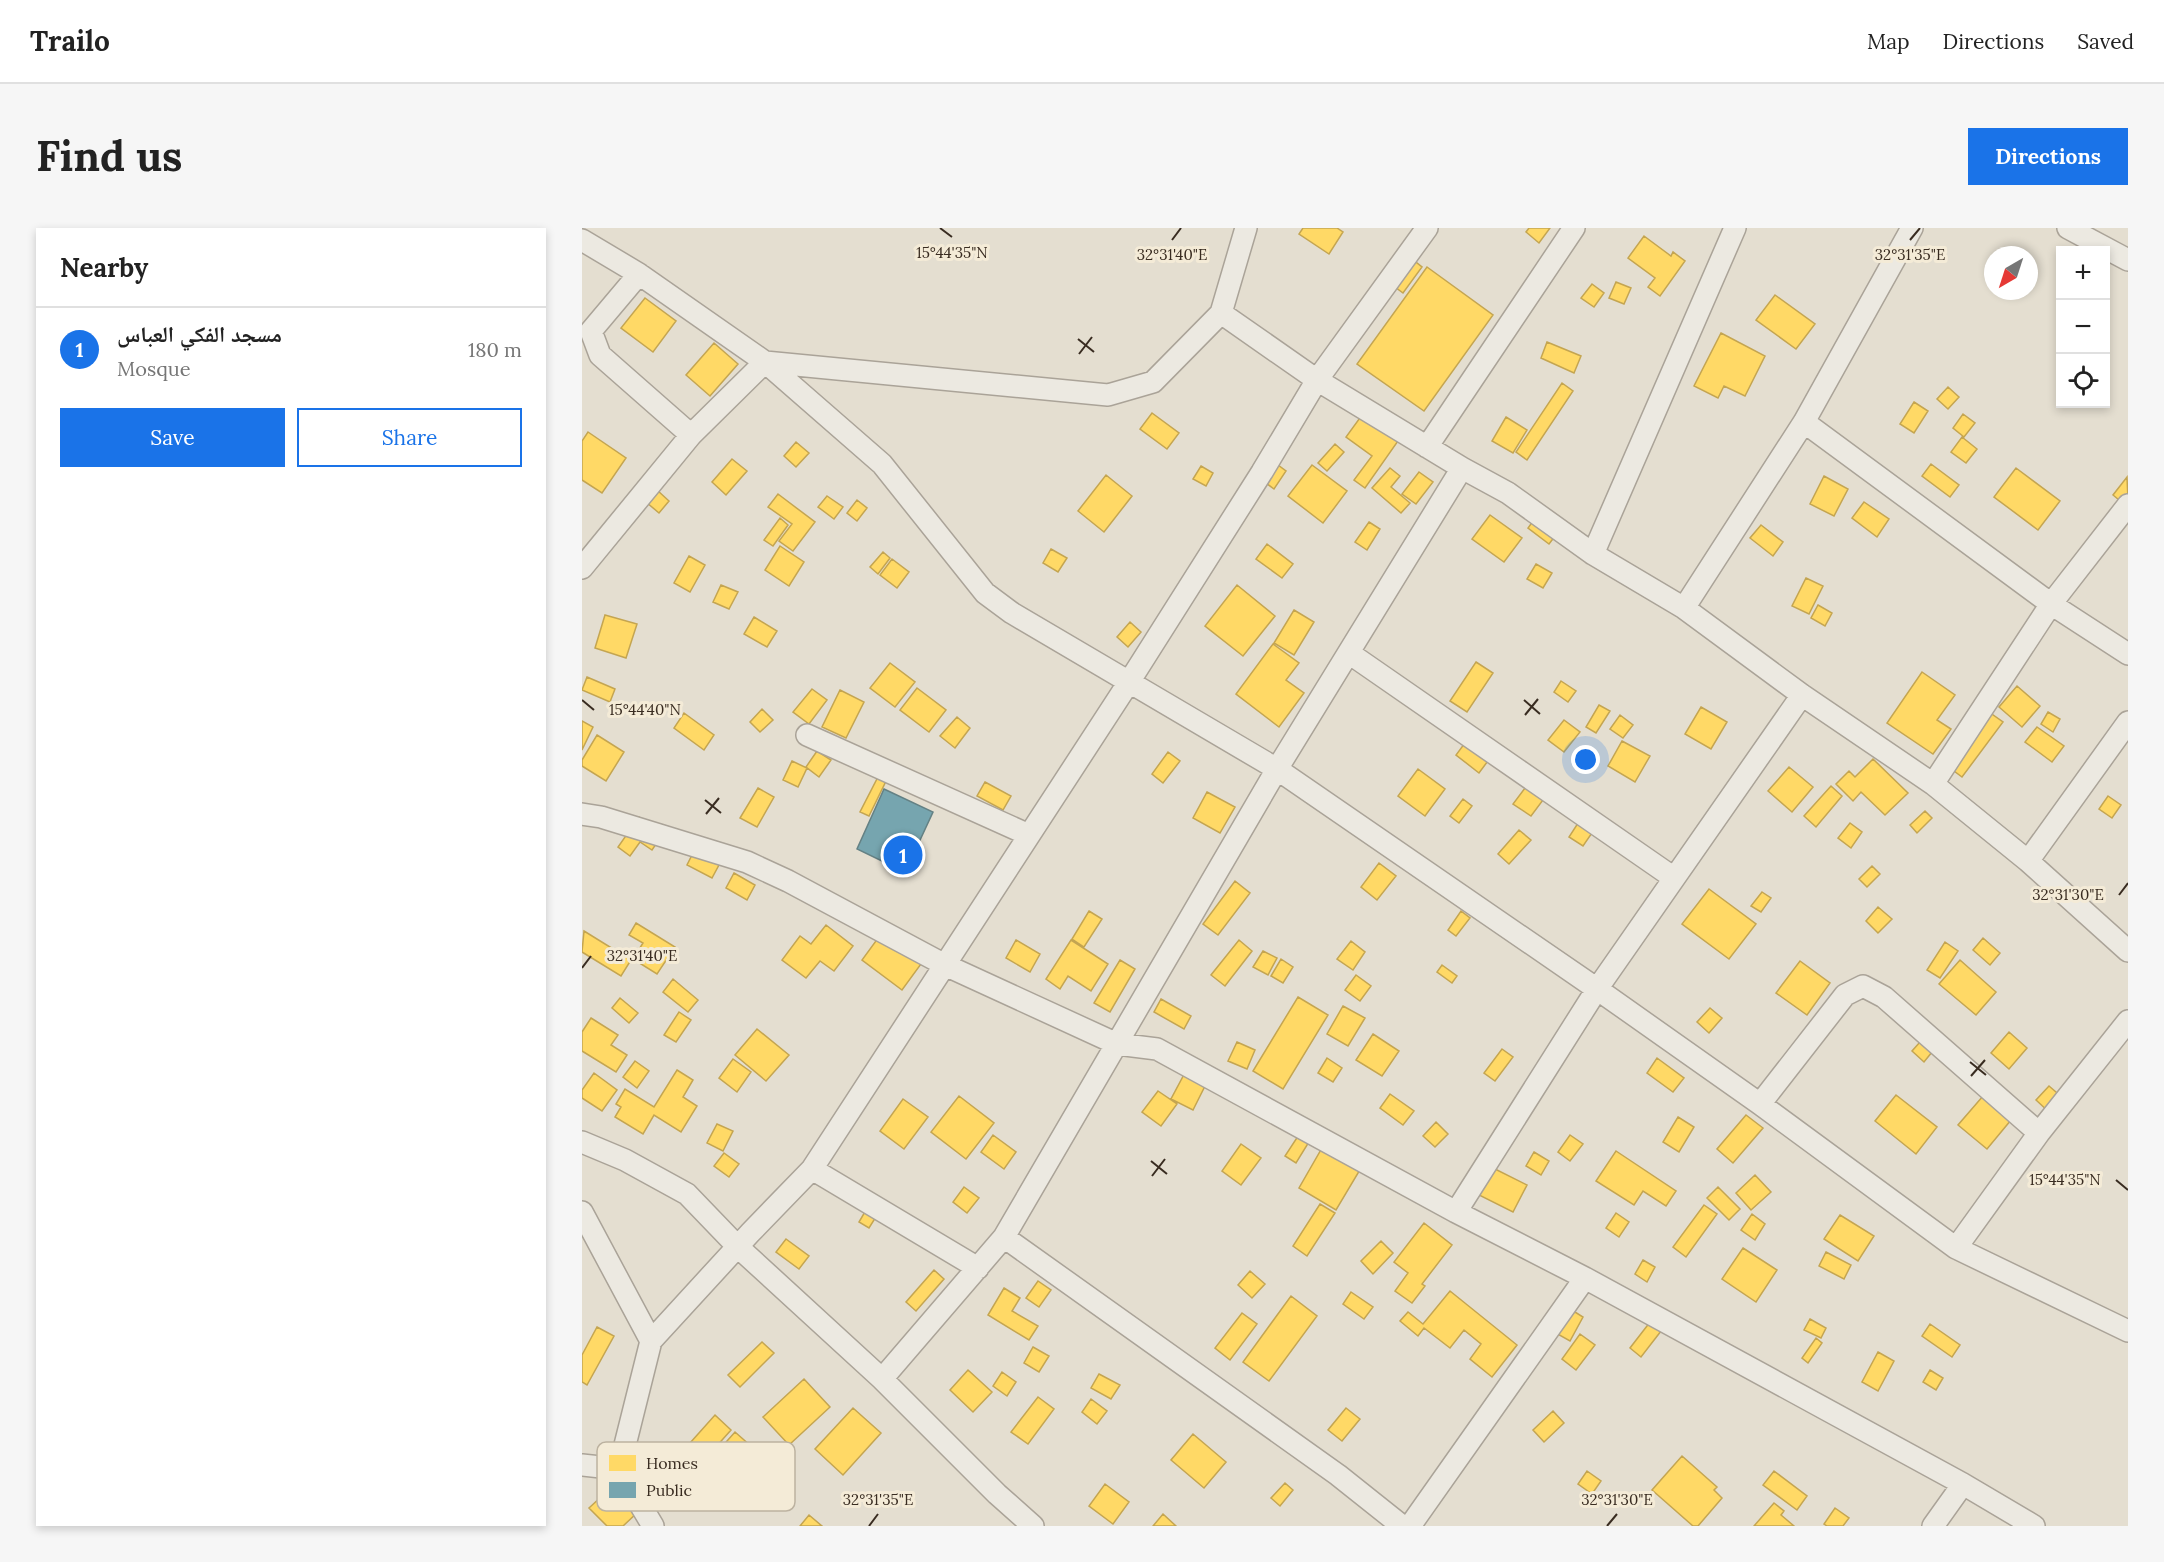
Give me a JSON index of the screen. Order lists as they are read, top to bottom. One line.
{"legend":["Homes","Public"],"north":"bottom left","page":{"header":"Trailo","nav":["Map","Directions","Saved"],"buttons":["Directions",["Save","Share"]],"title":"Find us","heading":"Nearby","map_buttons":["+","−"],"list":[{"mark":"1","name":"مسجد الفكي العباس","note":"Mosque","value":"180 m"}],"pins":"1"},"coordinates":["15°44'35\"N","32°31'40\"E","32°31'35\"E","15°44'40\"N","32°31'30\"E"]}
